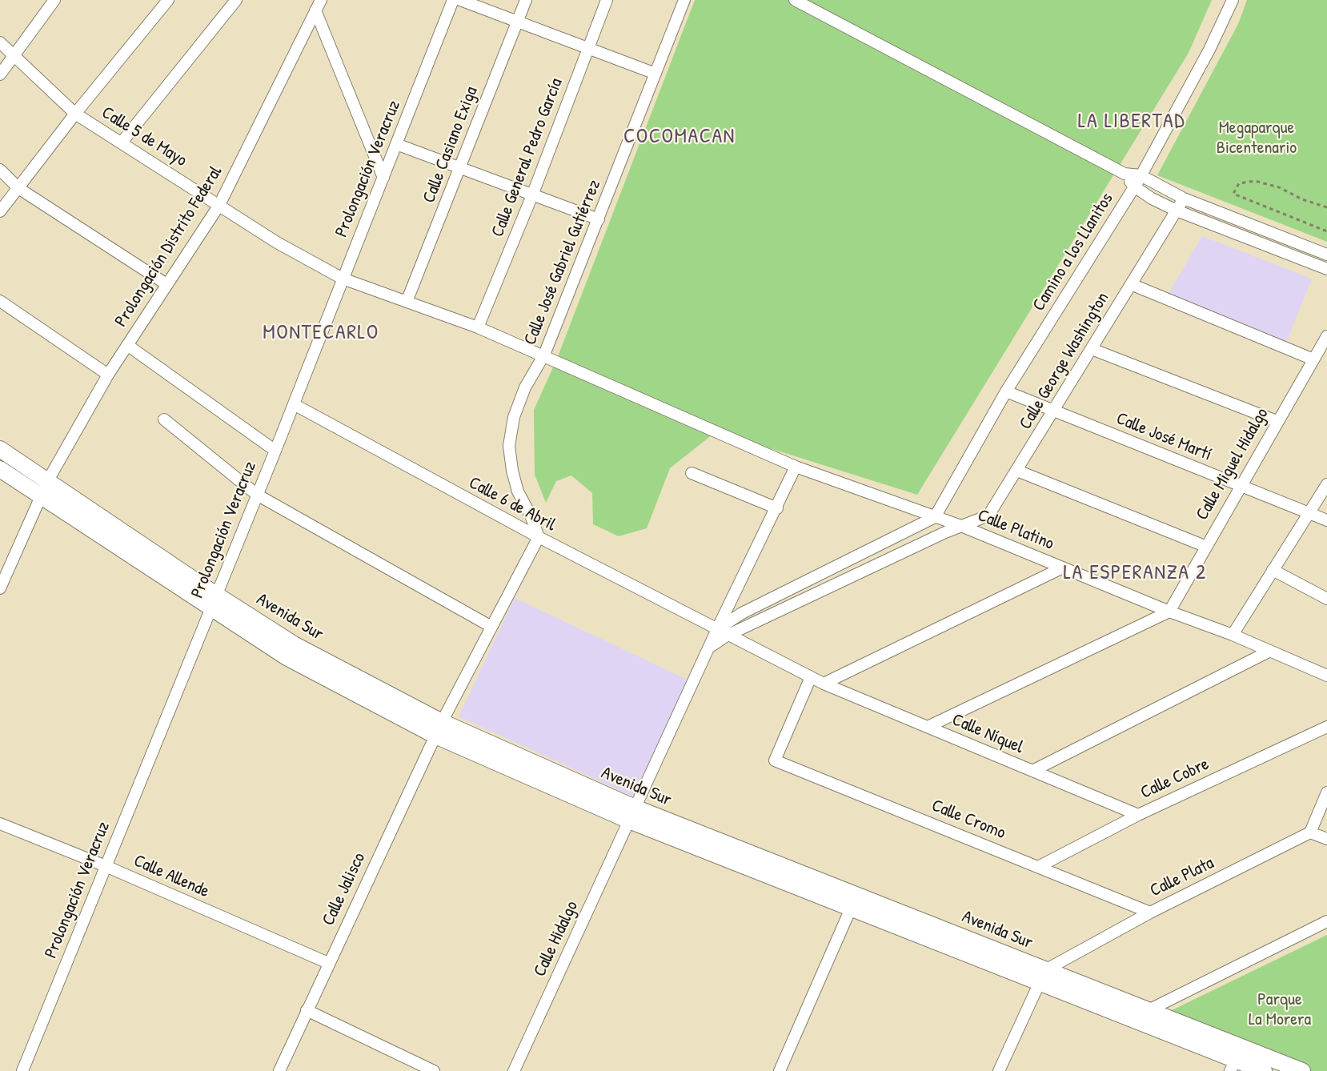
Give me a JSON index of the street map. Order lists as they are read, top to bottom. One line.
{"streets":{"main road":["Avenida Sur"],"street":["Calle 5 de Mayo","Calle Casiano Exiga","Calle General Pedro García","Prolongación Veracruz","Prolongación Distrito Federal","Camino a los Llanitos","Calle José Gabriel Gutiérrez","Calle George Washington","Calle José Martí","Calle Miguel Hidalgo","Calle 6 de Abril","Calle Platino","Calle Níquel","Calle Cobre","Calle Cromo","Calle Allende","Calle Plata","Calle Jalisco","Calle Hidalgo"]},"crossings":[["Calle 5 de Mayo","Calle Casiano Exiga"],["Calle 5 de Mayo","Calle General Pedro García"],["Calle 5 de Mayo","Prolongación Veracruz"],["Calle 5 de Mayo","Prolongación Distrito Federal"],["Calle 5 de Mayo","Calle José Gabriel Gutiérrez"],["Calle 5 de Mayo","Calle Platino"],["Prolongación Veracruz","Calle 6 de Abril"],["Prolongación Veracruz","Avenida Sur"],["Prolongación Veracruz","Calle Allende"],["Prolongación Distrito Federal","Avenida Sur"],["Camino a los Llanitos","Calle José Martí"],["Camino a los Llanitos","Calle Platino"],["Calle José Gabriel Gutiérrez","Calle 6 de Abril"],["Calle José Gabriel Gutiérrez","Calle Platino"],["Calle José Gabriel Gutiérrez","Calle Jalisco"],["Calle George Washington","Calle José Martí"],["Calle George Washington","Calle 6 de Abril"],["Calle George Washington","Calle Platino"],["Calle George Washington","Calle Hidalgo"],["Calle José Martí","Calle Miguel Hidalgo"],["Calle Miguel Hidalgo","Calle Platino"],["Calle 6 de Abril","Calle Níquel"],["Calle 6 de Abril","Calle Cromo"],["Calle 6 de Abril","Calle Jalisco"],["Calle 6 de Abril","Calle Hidalgo"],["Calle Platino","Calle Hidalgo"],["Avenida Sur","Calle Plata"],["Avenida Sur","Calle Jalisco"],["Avenida Sur","Calle Hidalgo"],["Calle Níquel","Calle Cobre"],["Calle Níquel","Calle Cromo"],["Calle Cobre","Calle Cromo"],["Calle Cromo","Calle Plata"],["Calle Allende","Calle Jalisco"]],"districts":["LA LIBERTAD","COCOMACAN","MONTECARLO","LA ESPERANZA 2"],"parks":["Megaparque Bicentenario","Parque La Morera"]}
